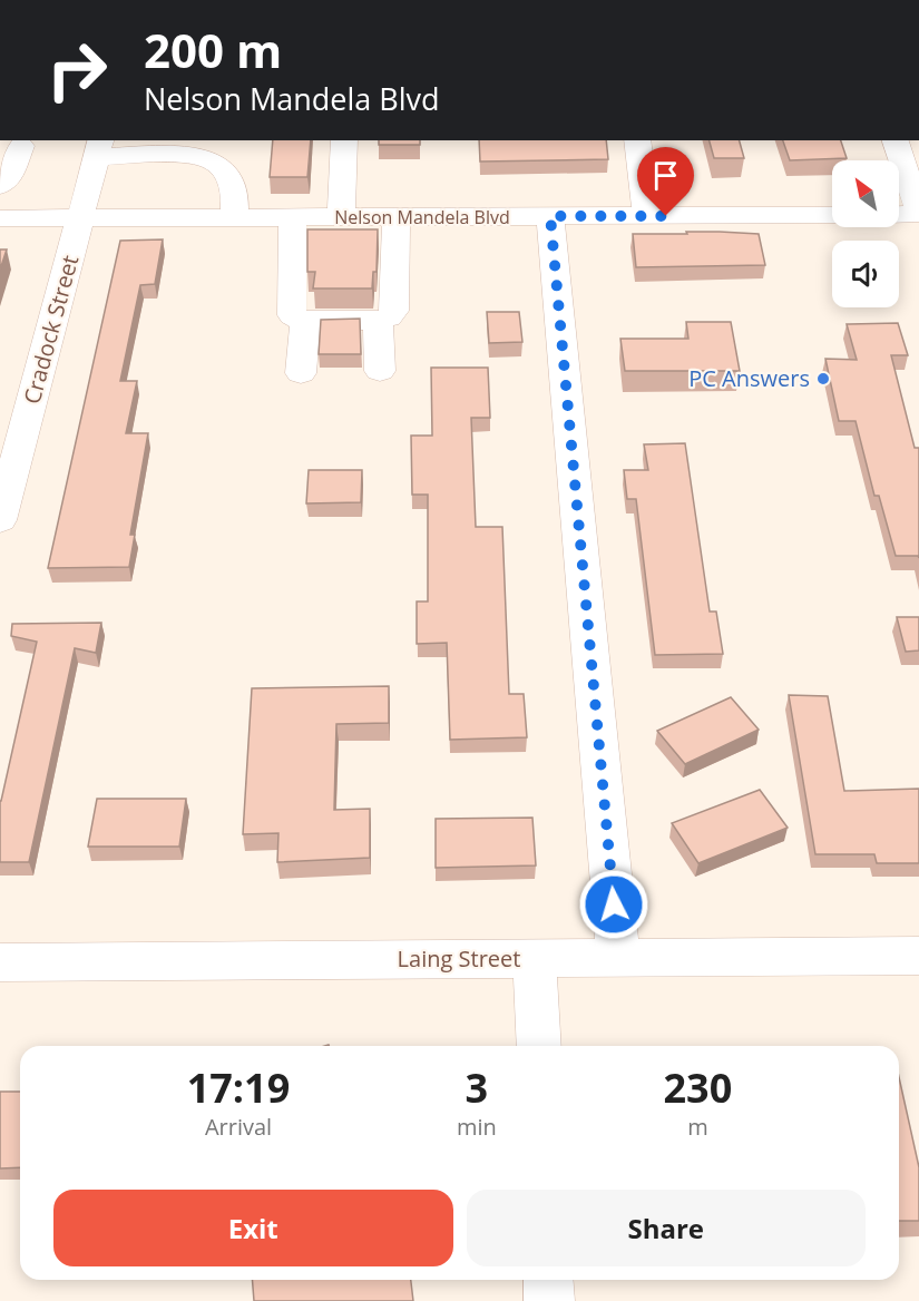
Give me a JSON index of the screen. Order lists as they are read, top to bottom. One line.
{"streets":{"street":["Nelson Mandela Blvd","Cradock Street","Laing Street"]},"crossings":[["Nelson Mandela Blvd","Cradock Street"]],"places":["PC Answers"],"north":"top left","page":{"turn":["200 m","Nelson Mandela Blvd"],"eta":["17:19","Arrival","3","min","230","m"],"buttons":["Exit","Share"]}}
